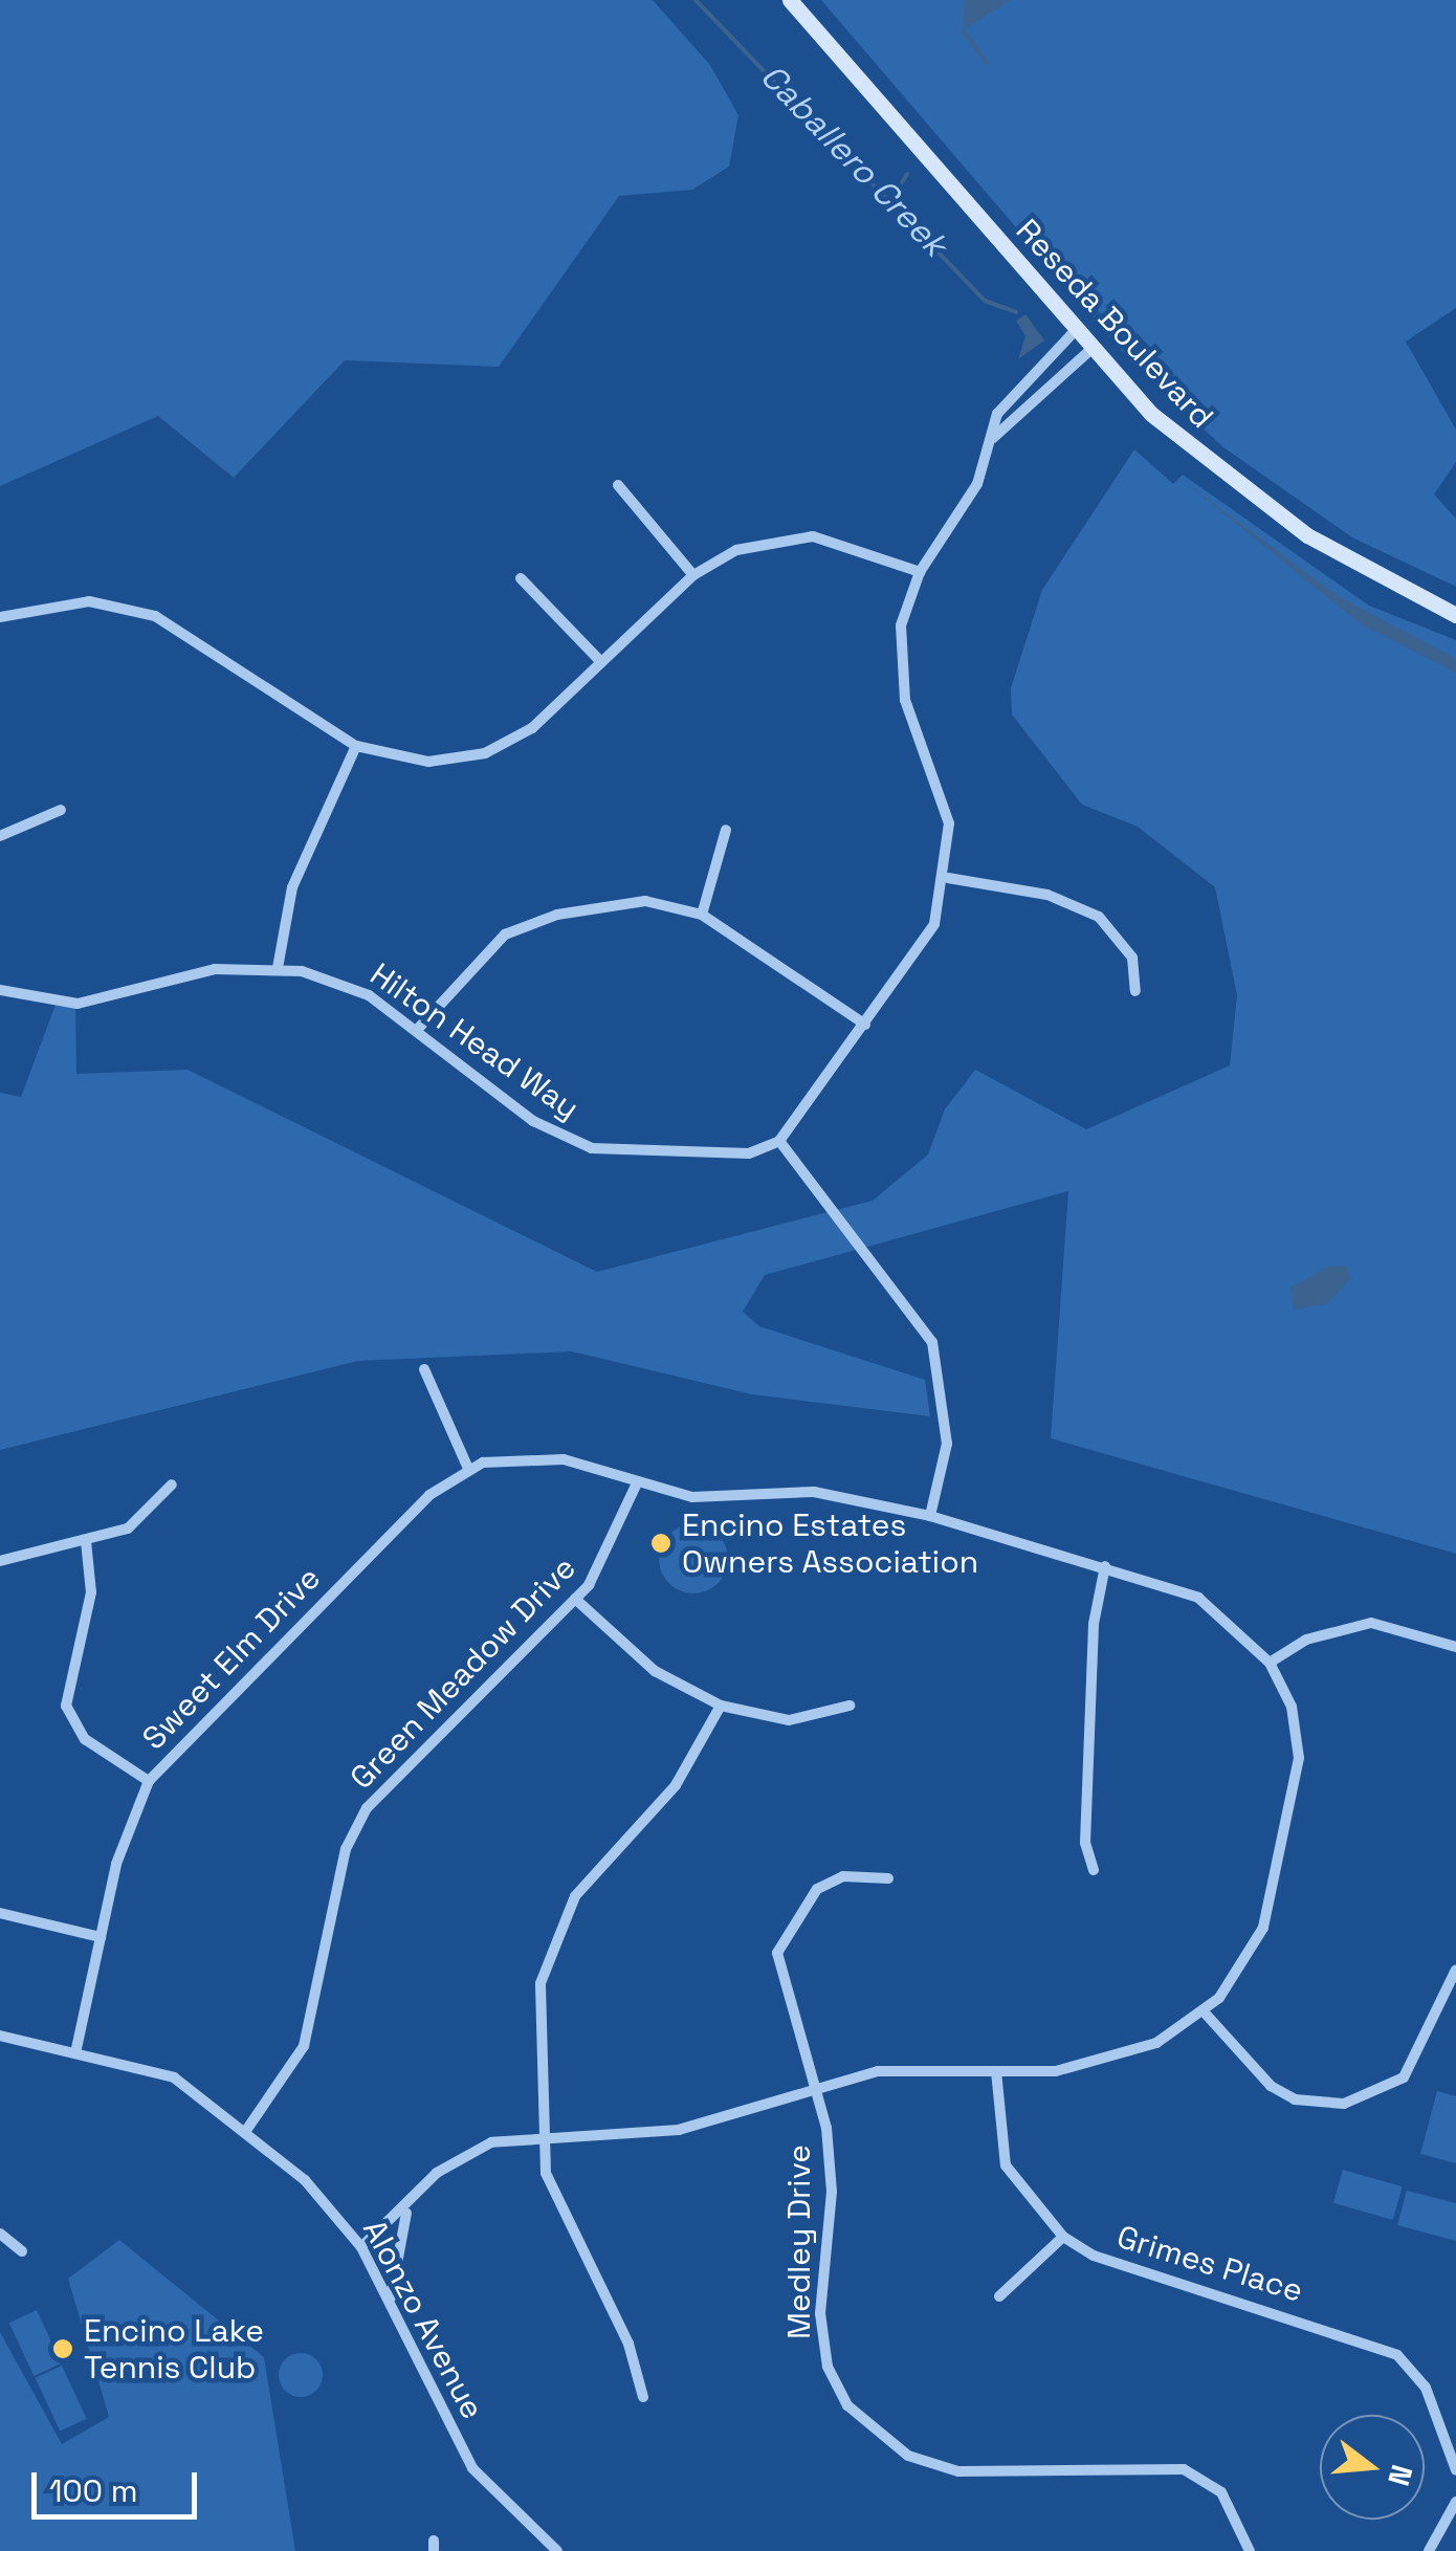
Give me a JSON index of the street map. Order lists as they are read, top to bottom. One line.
{"streets":{"main road":["Reseda Boulevard"],"street":["Hilton Head Way","Sweet Elm Drive","Green Meadow Drive","Medley Drive","Grimes Place","Alonzo Avenue"]},"crossings":[["Sweet Elm Drive","Alonzo Avenue"],["Green Meadow Drive","Alonzo Avenue"]],"water":["Caballero Creek"],"places":["Encino Estates Owners Association","Encino Lake Tennis Club"],"scale_bar":"100 m","north":"right"}
